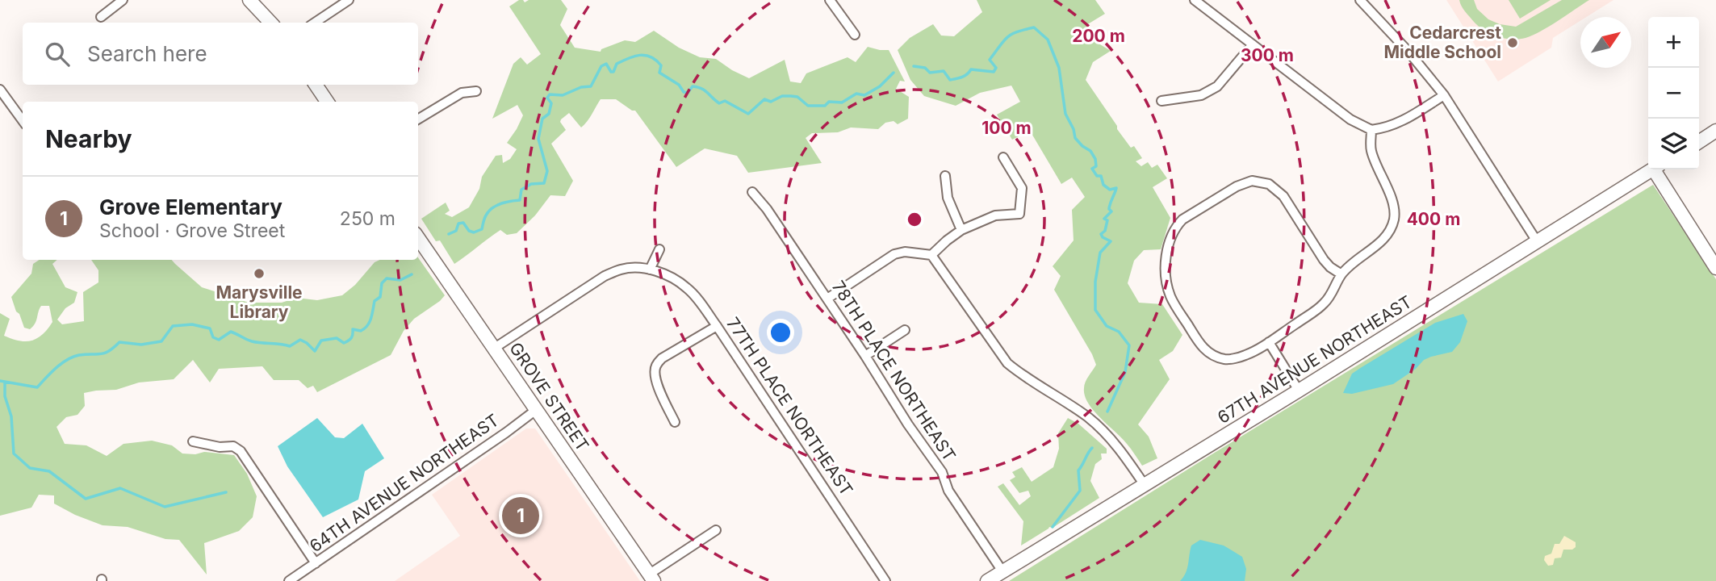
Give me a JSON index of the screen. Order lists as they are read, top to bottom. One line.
{"streets":{"main road":["67TH AVENUE NORTHEAST","GROVE STREET"],"street":["78TH PLACE NORTHEAST","77TH PLACE NORTHEAST","64TH AVENUE NORTHEAST"]},"crossings":[["67TH AVENUE NORTHEAST","78TH PLACE NORTHEAST"],["GROVE STREET","64TH AVENUE NORTHEAST"]],"places":["Cedarcrest Middle School","Marysville Library"],"north":"top right","page":{"map_buttons":["+","−"],"search":"Search here","heading":"Nearby","list":[{"mark":"1","name":"Grove Elementary","note":"School · Grove Street","value":"250 m"}],"pins":"1"},"rings":["200 m","300 m","100 m","400 m"]}
